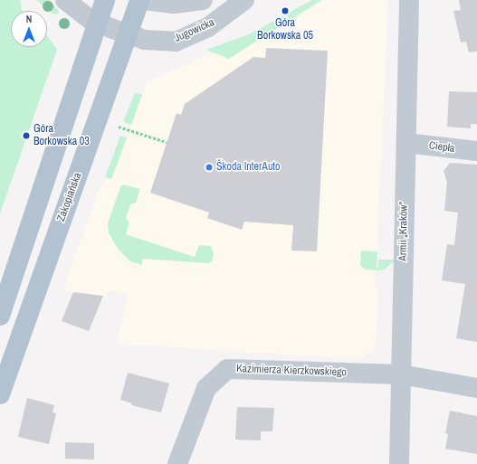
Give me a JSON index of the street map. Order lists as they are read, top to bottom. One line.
{"streets":{"main road":["Zakopiańska"],"street":["Jugowicka","Ciepła","Armii „Kraków”","Kazimierza Kierzkowskiego"]},"crossings":[["Jugowicka","Zakopiańska"],["Ciepła","Armii „Kraków”"],["Armii „Kraków”","Kazimierza Kierzkowskiego"]],"places":["Góra Borkowska 05","Góra Borkowska 03","Škoda InterAuto"],"north":"top"}
